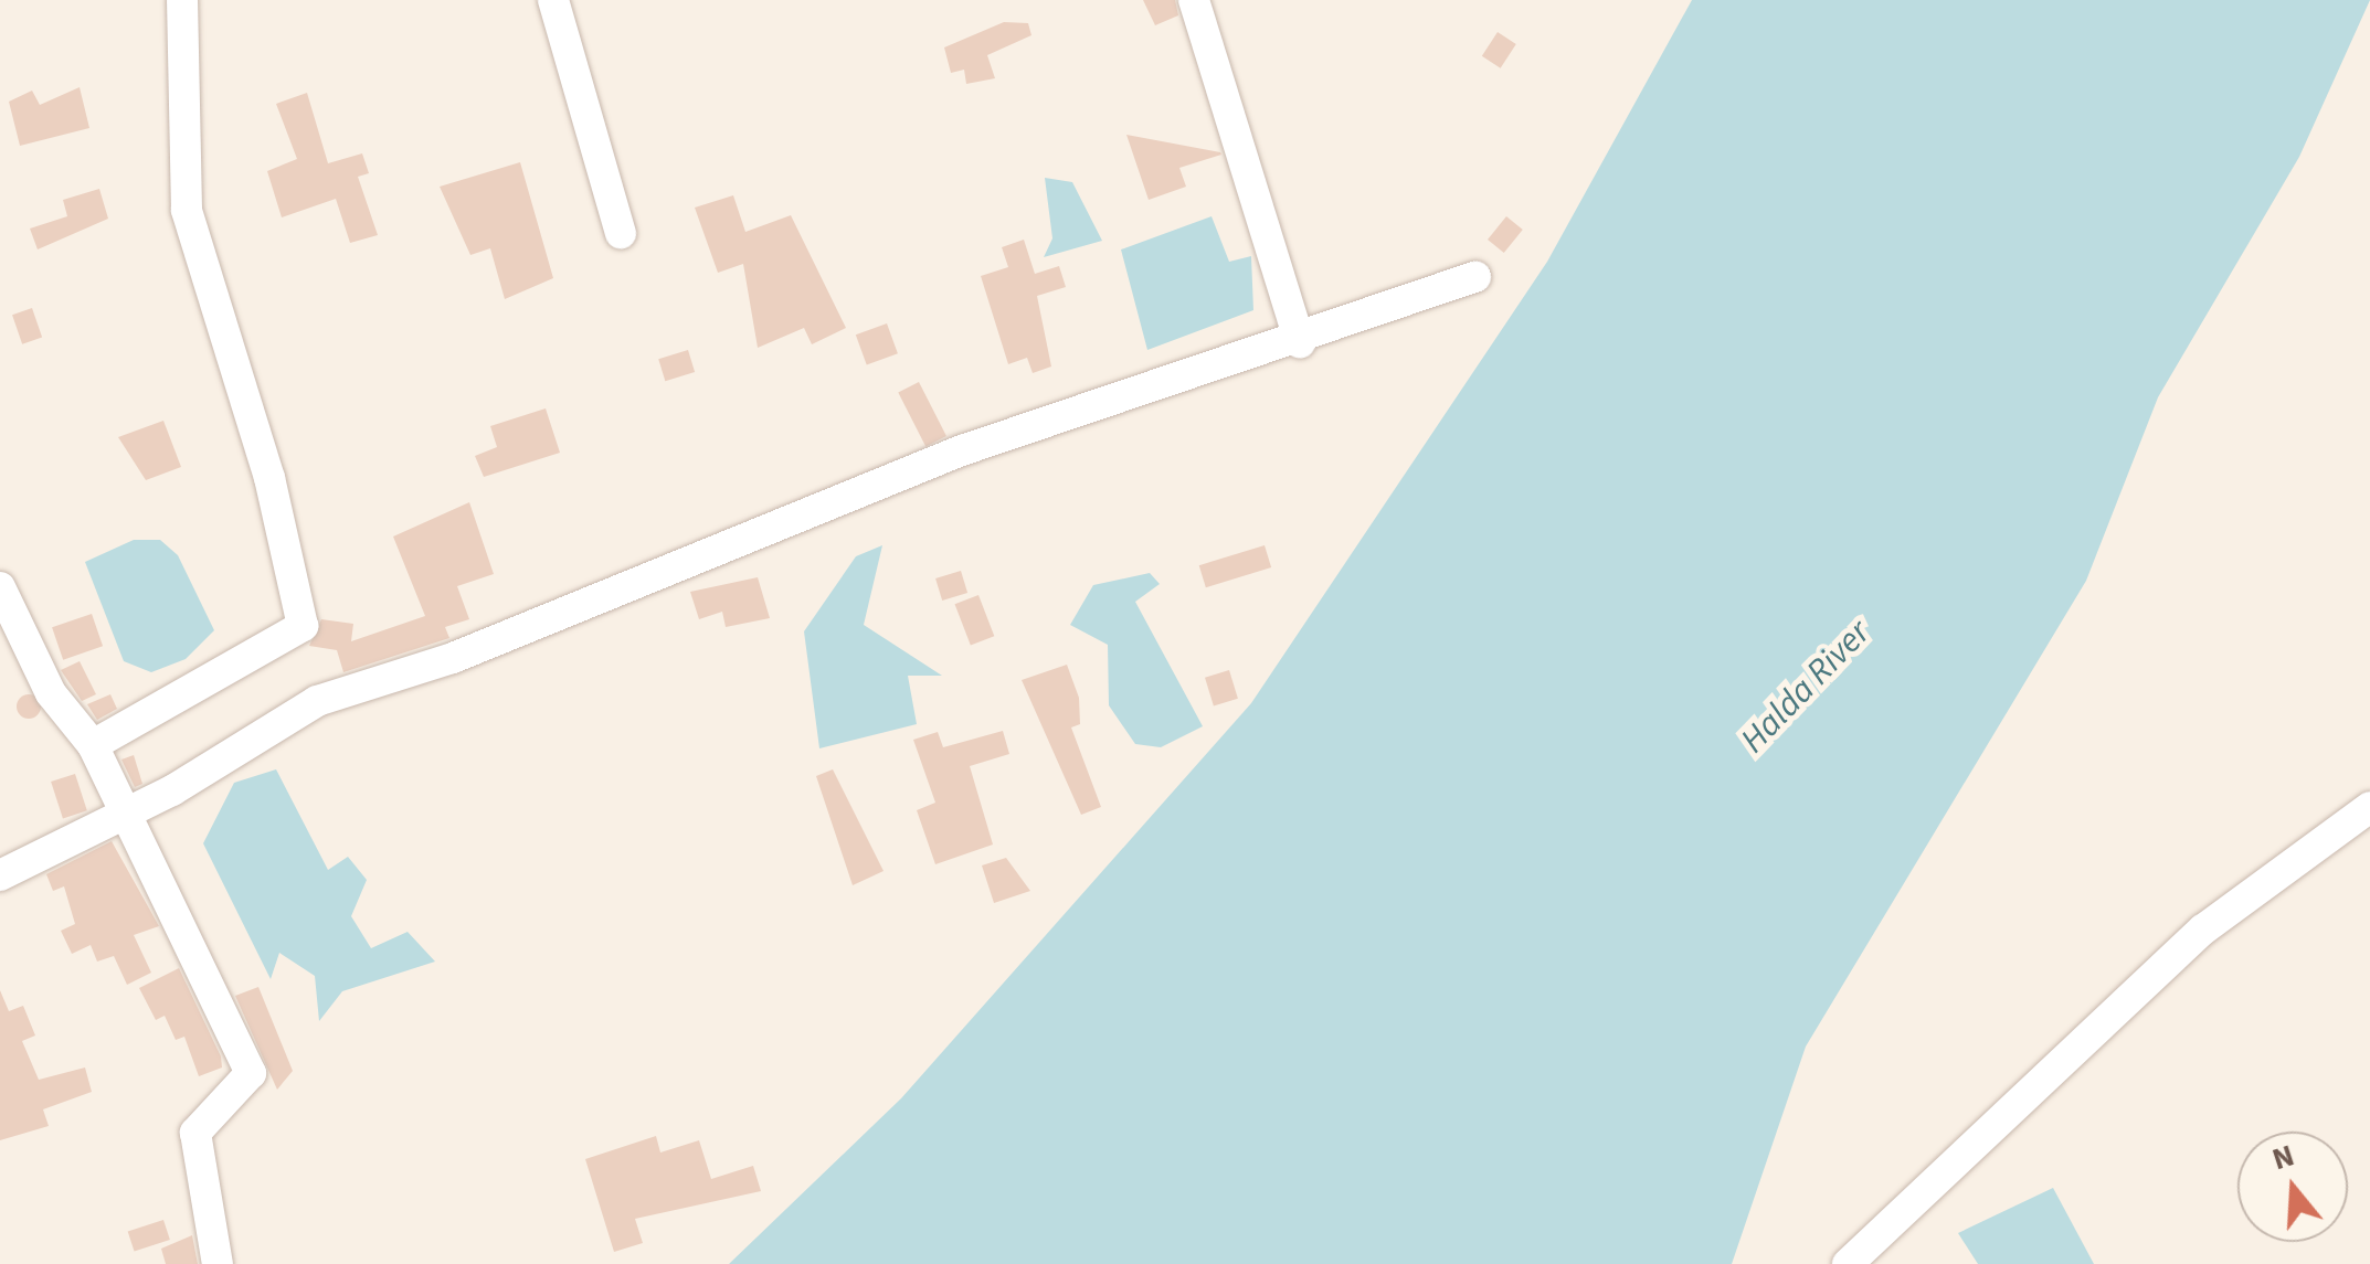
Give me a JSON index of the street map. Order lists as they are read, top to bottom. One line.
{"water":["Halda River"],"north":"top"}
